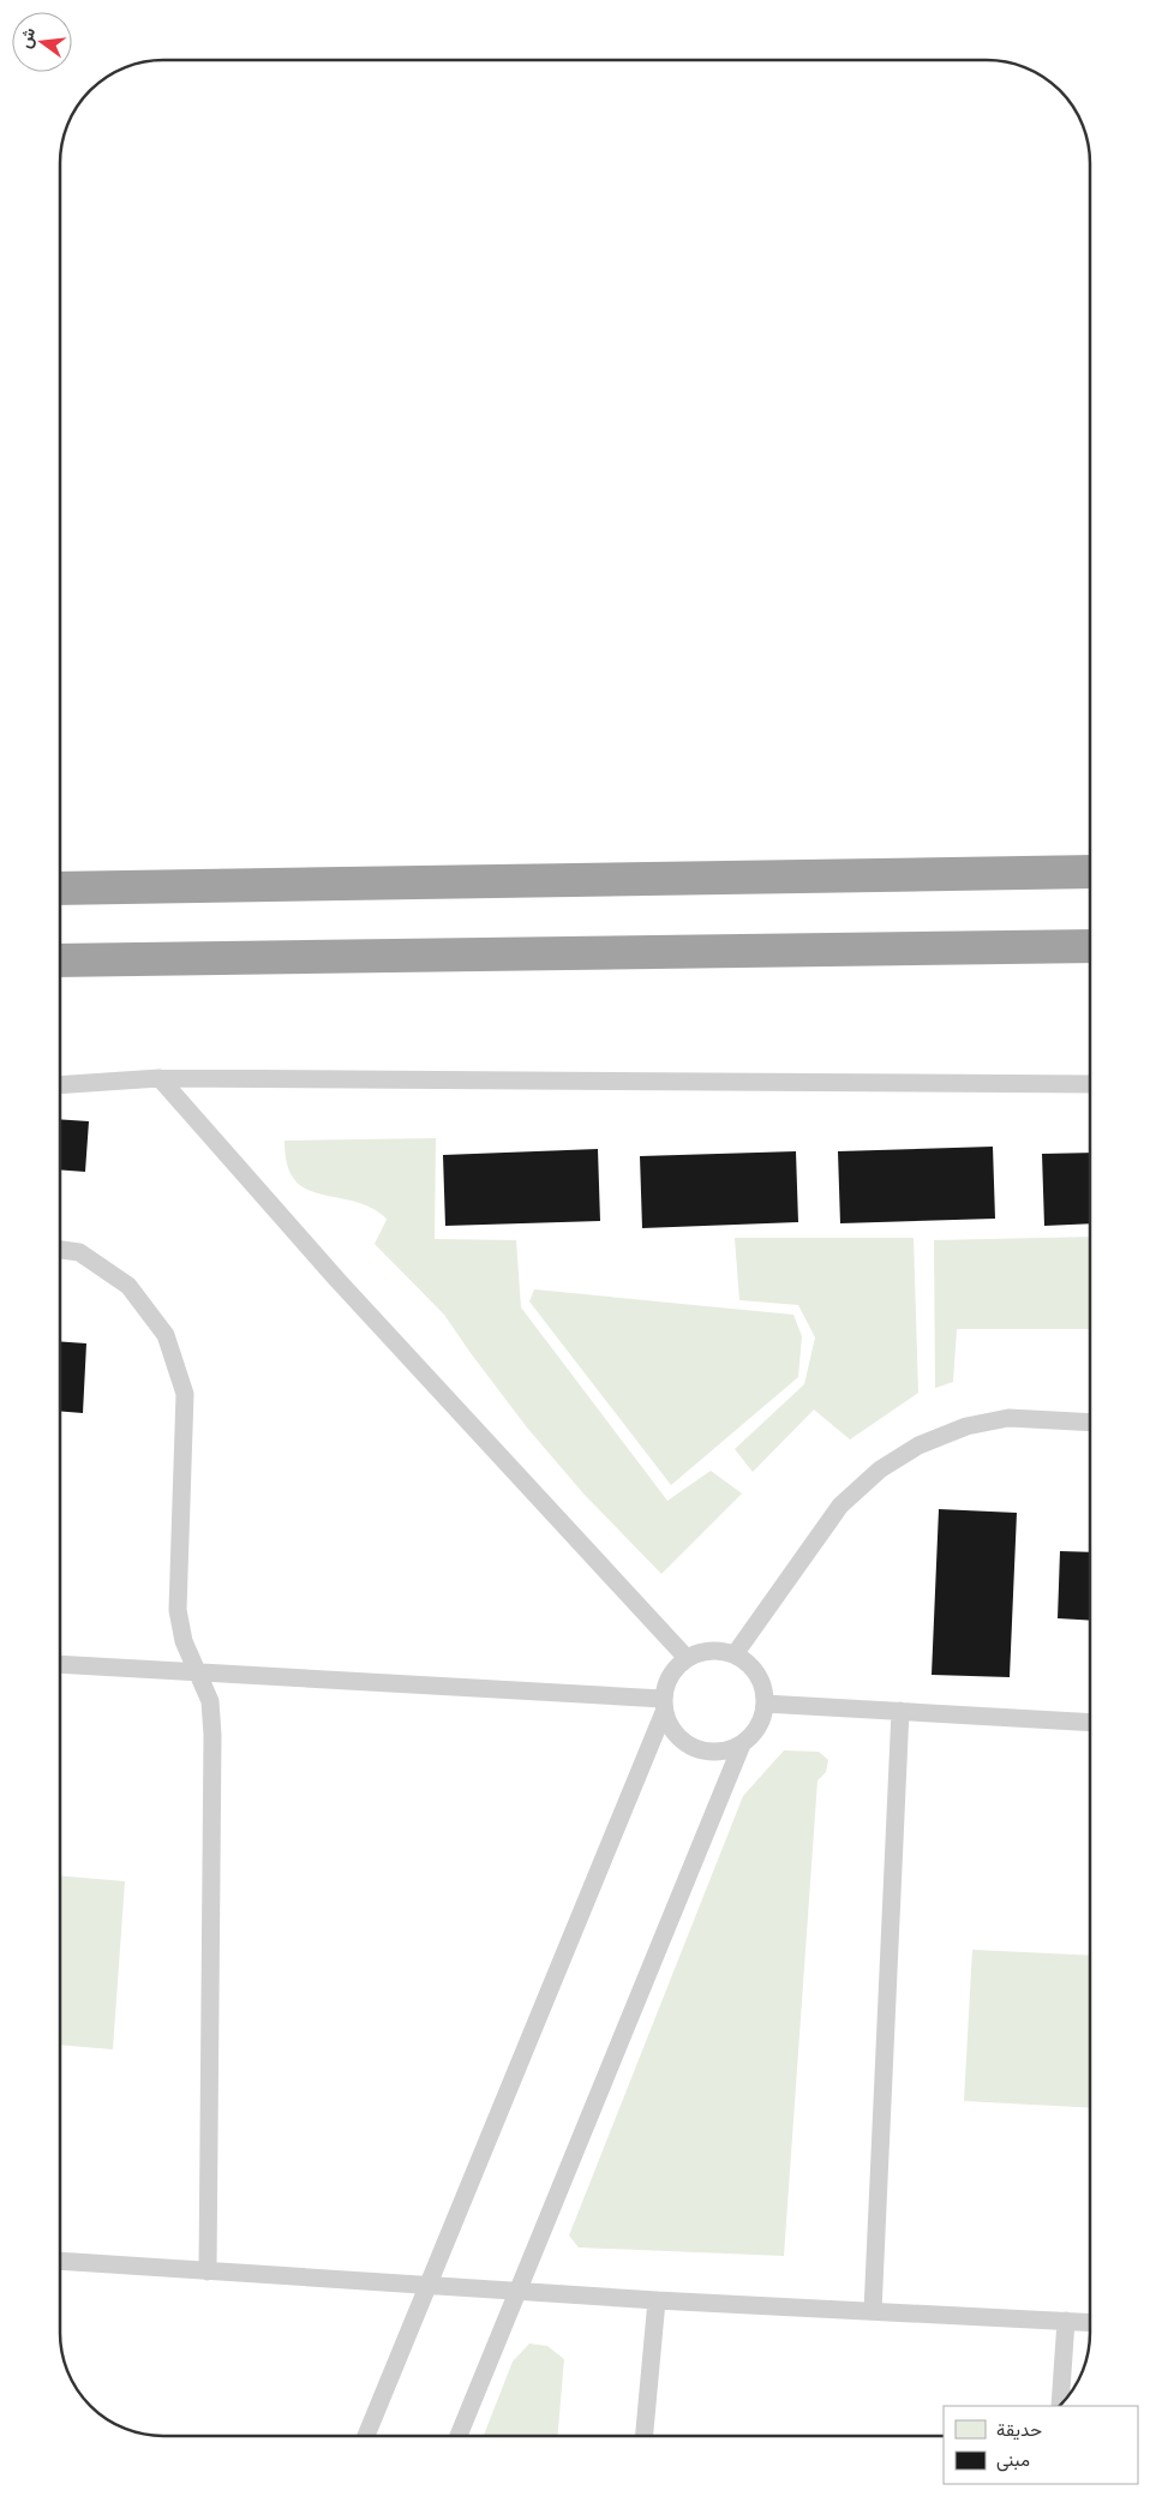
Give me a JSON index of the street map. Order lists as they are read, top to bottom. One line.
{"legend":["حديقة","مبنى"],"north":"left"}
